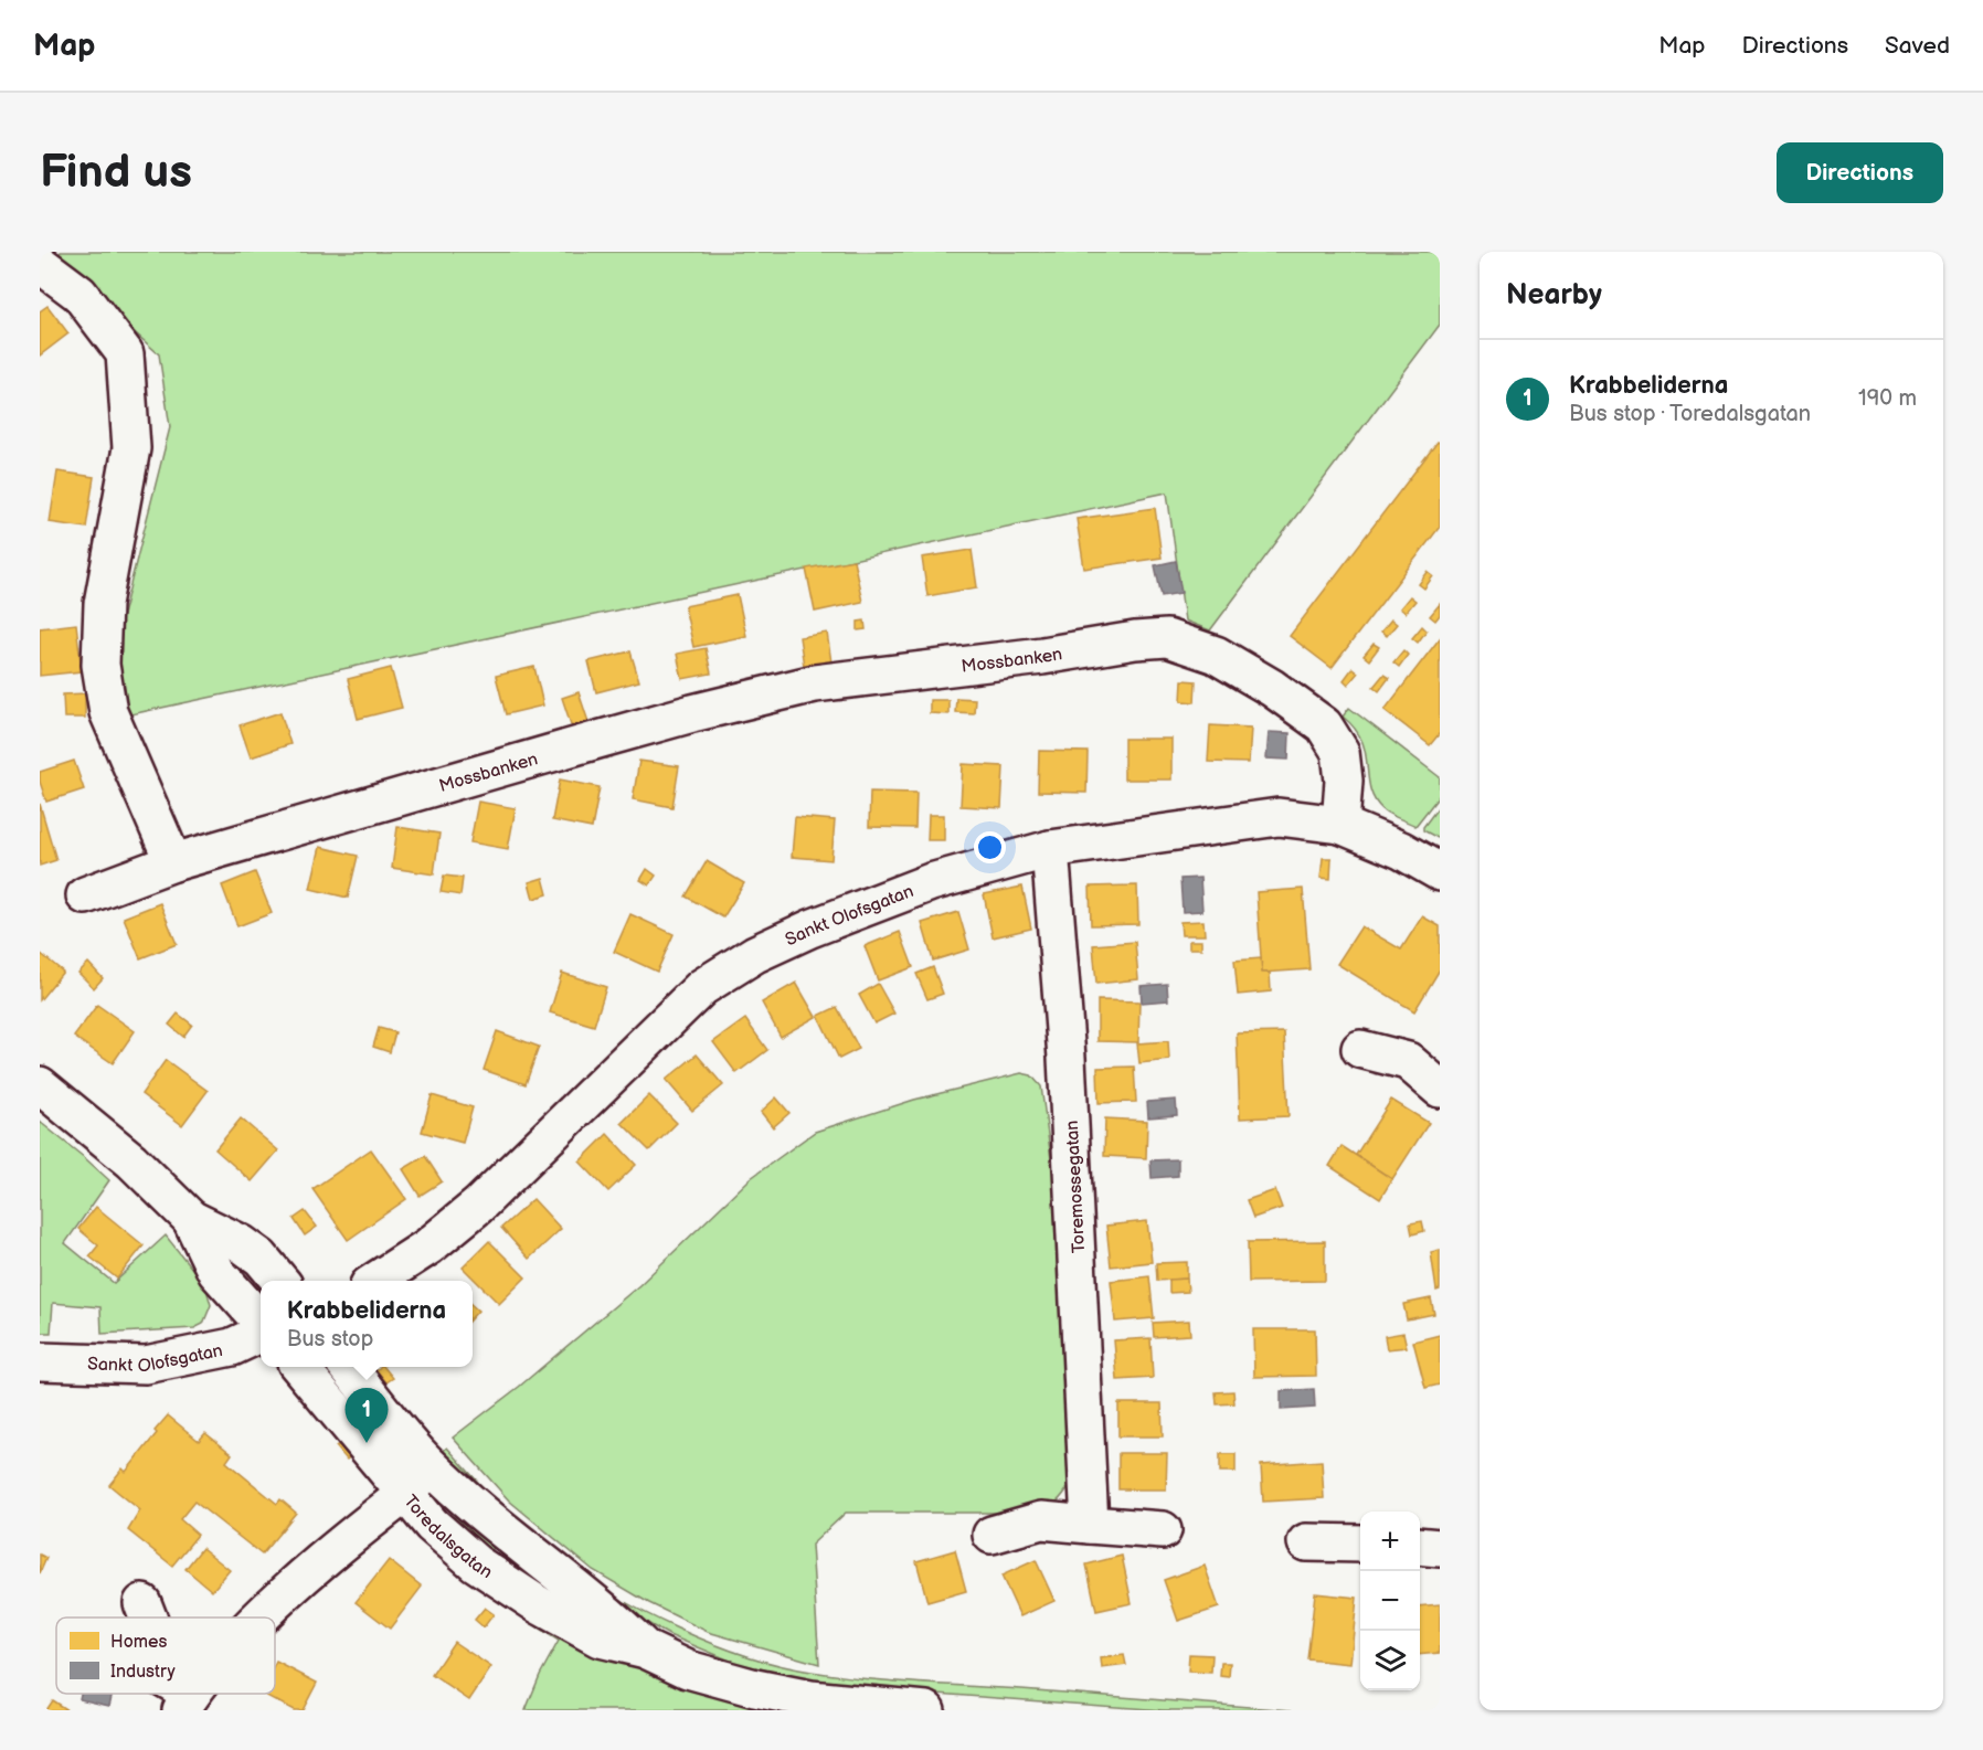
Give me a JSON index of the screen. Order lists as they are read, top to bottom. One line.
{"streets":{"street":["Mossbanken","Sankt Olofsgatan","Toremossegatan","Toredalsgatan"]},"crossings":[["Mossbanken","Sankt Olofsgatan"],["Sankt Olofsgatan","Toremossegatan"]],"legend":["Homes","Industry"],"page":{"header":"Map","nav":["Map","Directions","Saved"],"buttons":"Directions","title":"Find us","heading":"Nearby","list":[{"mark":"1","name":"Krabbeliderna","note":"Bus stop · Toredalsgatan","value":"190 m"}],"popup":["Krabbeliderna","Bus stop"],"pins":"1","map_buttons":["+","−"]}}
